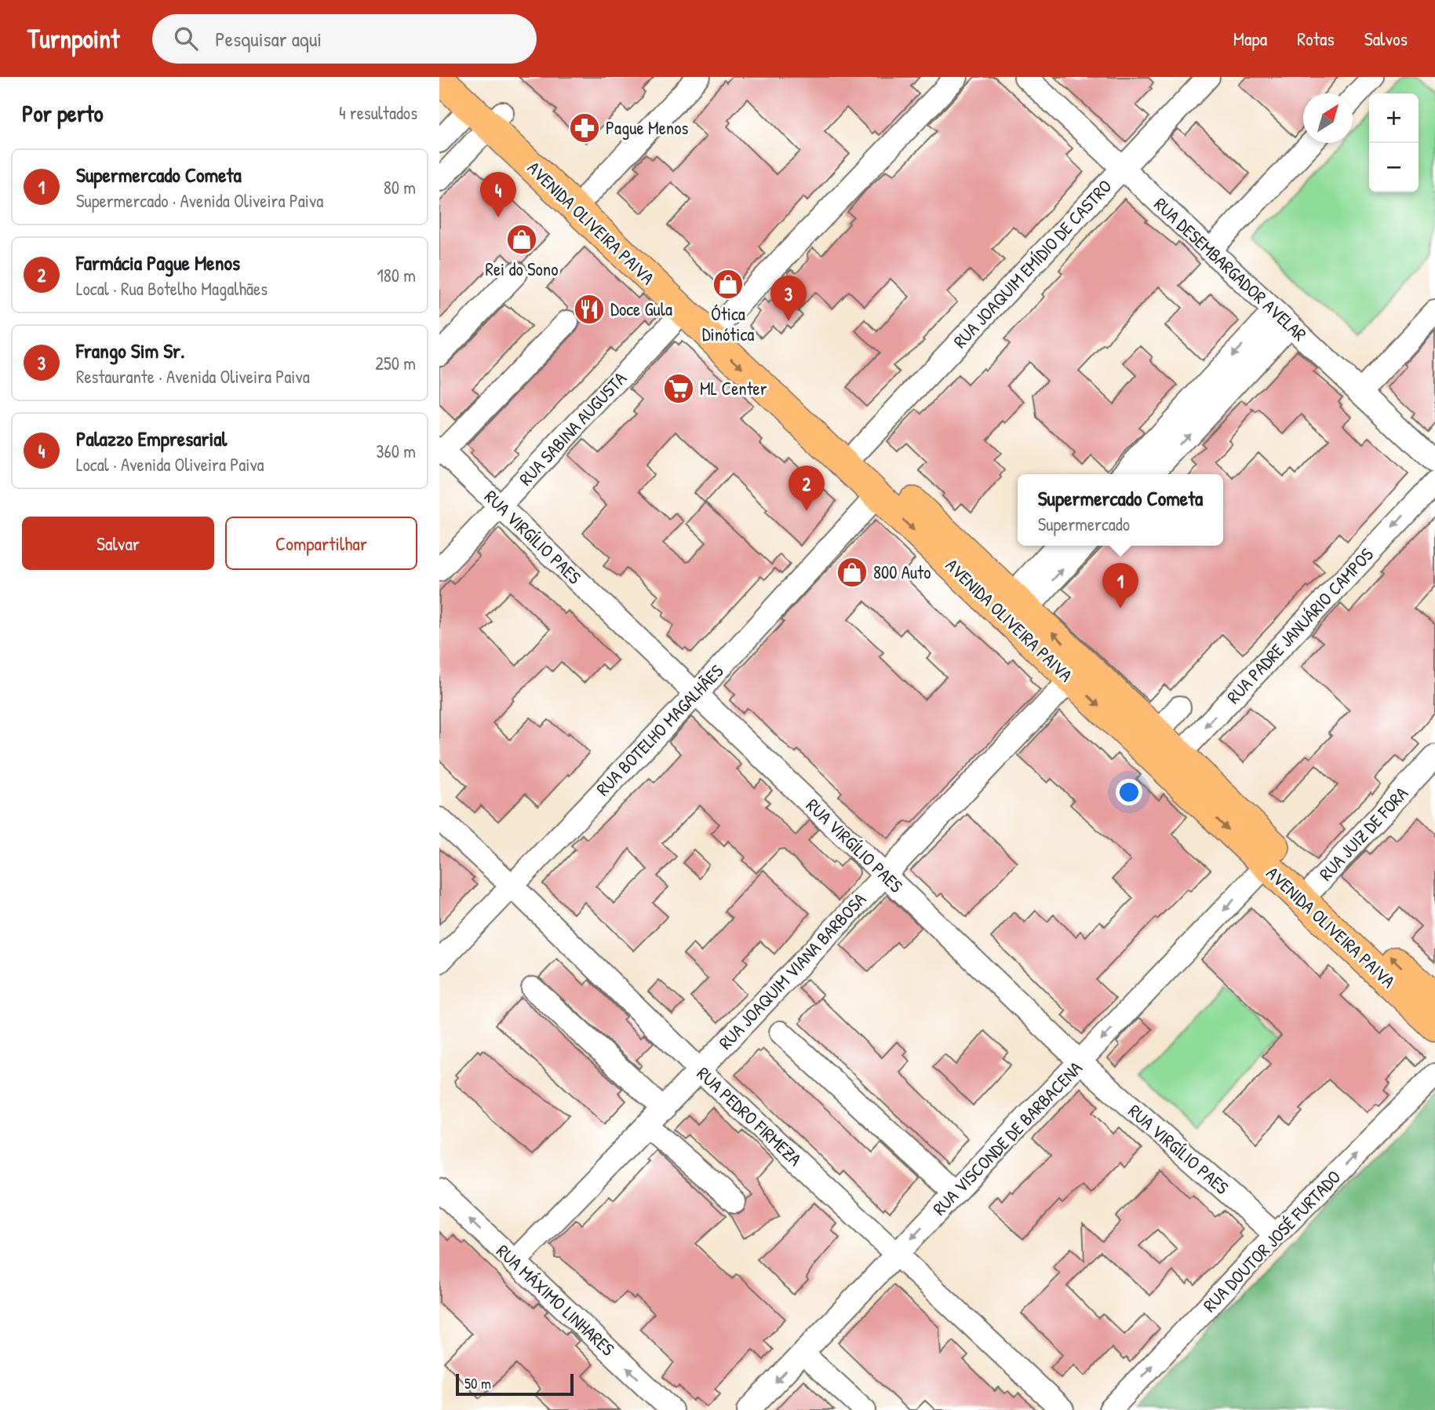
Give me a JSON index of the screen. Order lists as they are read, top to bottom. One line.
{"streets":{"main road":["AVENIDA OLIVEIRA PAIVA"],"street":["RUA JOAQUIM EMÍDIO DE CASTRO","RUA DESEMBARGADOR AVELAR","RUA SABINA AUGUSTA","RUA VIRGÍLIO PAES","RUA PADRE JANUÁRIO CAMPOS","RUA BOTELHO MAGALHÃES","RUA JUIZ DE FORA","RUA JOAQUIM VIANA BARBOSA","RUA PEDRO FIRMEZA","RUA VISCONDE DE BARBACENA","RUA DOUTOR JOSÉ FURTADO","RUA MÁXIMO LINHARES"]},"crossings":[["AVENIDA OLIVEIRA PAIVA","RUA JOAQUIM EMÍDIO DE CASTRO"],["AVENIDA OLIVEIRA PAIVA","RUA SABINA AUGUSTA"],["AVENIDA OLIVEIRA PAIVA","RUA PADRE JANUÁRIO CAMPOS"],["AVENIDA OLIVEIRA PAIVA","RUA BOTELHO MAGALHÃES"],["AVENIDA OLIVEIRA PAIVA","RUA JUIZ DE FORA"],["AVENIDA OLIVEIRA PAIVA","RUA JOAQUIM VIANA BARBOSA"],["AVENIDA OLIVEIRA PAIVA","RUA VISCONDE DE BARBACENA"],["RUA JOAQUIM EMÍDIO DE CASTRO","RUA DESEMBARGADOR AVELAR"],["RUA SABINA AUGUSTA","RUA VIRGÍLIO PAES"],["RUA VIRGÍLIO PAES","RUA BOTELHO MAGALHÃES"],["RUA VIRGÍLIO PAES","RUA JOAQUIM VIANA BARBOSA"],["RUA VIRGÍLIO PAES","RUA VISCONDE DE BARBACENA"],["RUA VIRGÍLIO PAES","RUA DOUTOR JOSÉ FURTADO"],["RUA BOTELHO MAGALHÃES","RUA PEDRO FIRMEZA"],["RUA JOAQUIM VIANA BARBOSA","RUA PEDRO FIRMEZA"],["RUA JOAQUIM VIANA BARBOSA","RUA MÁXIMO LINHARES"],["RUA PEDRO FIRMEZA","RUA VISCONDE DE BARBACENA"]],"one_way":["RUA PADRE JANUÁRIO CAMPOS","RUA VISCONDE DE BARBACENA","RUA DOUTOR JOSÉ FURTADO"],"places":{"pharmacy":["Pague Menos"],"shop":["Rei do Sono","Ótica Dinótica","800 Auto"],"restaurant":["Doce Gula"],"supermarket":["ML Center"]},"scale_bar":"50 m","north":"top right","page":{"header":"Turnpoint","search":"Pesquisar aqui","nav":["Mapa","Rotas","Salvos"],"heading":["Por perto","4 resultados"],"map_buttons":["+","−"],"list":[{"mark":"1","name":"Supermercado Cometa","note":"Supermercado · Avenida Oliveira Paiva","value":"80 m"},{"mark":"2","name":"Farmácia Pague Menos","note":"Local · Rua Botelho Magalhães","value":"180 m"},{"mark":"3","name":"Frango Sim Sr.","note":"Restaurante · Avenida Oliveira Paiva","value":"250 m"},{"mark":"4","name":"Palazzo Empresarial","note":"Local · Avenida Oliveira Paiva","value":"360 m"}],"pins":["4","3","2","1"],"popup":["Supermercado Cometa","Supermercado"],"buttons":["Salvar","Compartilhar"],"scale":"50 m"}}
